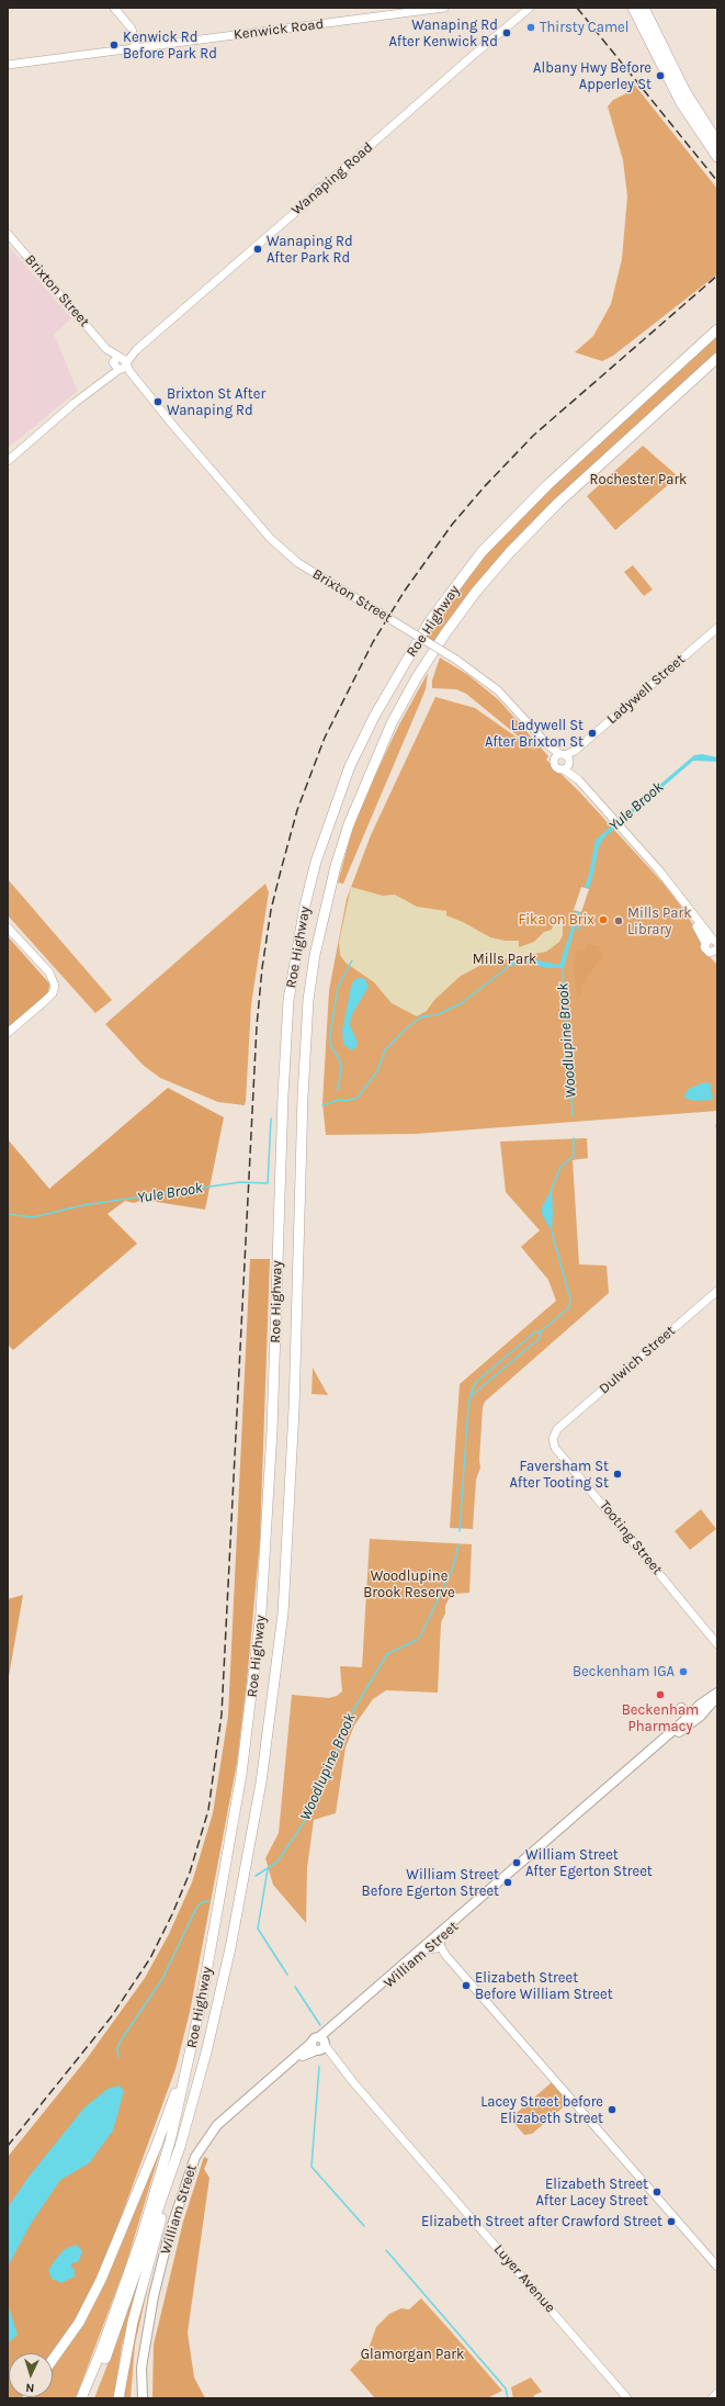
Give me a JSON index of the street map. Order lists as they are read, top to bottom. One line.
{"streets":{"highway":["Roe Highway"],"main road":["Kenwick Road","Wanaping Road","Brixton Street","Ladywell Street","Dulwich Street","Tooting Street","William Street","Luyer Avenue"]},"crossings":[["Wanaping Road","Brixton Street"],["Brixton Street","Ladywell Street"],["Dulwich Street","Tooting Street"],["William Street","Luyer Avenue"]],"water":["Yule Brook","Woodlupine Brook"],"parks":["Rochester Park","Mills Park","Woodlupine Brook Reserve","Glamorgan Park"],"places":["Thirsty Camel","Wanaping Rd After Kenwick Rd","Kenwick Rd Before Park Rd","Albany Hwy Before Apperley St","Wanaping Rd After Park Rd","Brixton St After Wanaping Rd","Ladywell St After Brixton St","Fika on Brix","Mills Park Library","Faversham St After Tooting St","Beckenham IGA","Beckenham Pharmacy","William Street After Egerton Street","William Street Before Egerton Street","Elizabeth Street Before William Street","Lacey Street before Elizabeth Street","Elizabeth Street After Lacey Street","Elizabeth Street after Crawford Street"],"north":"bottom"}
